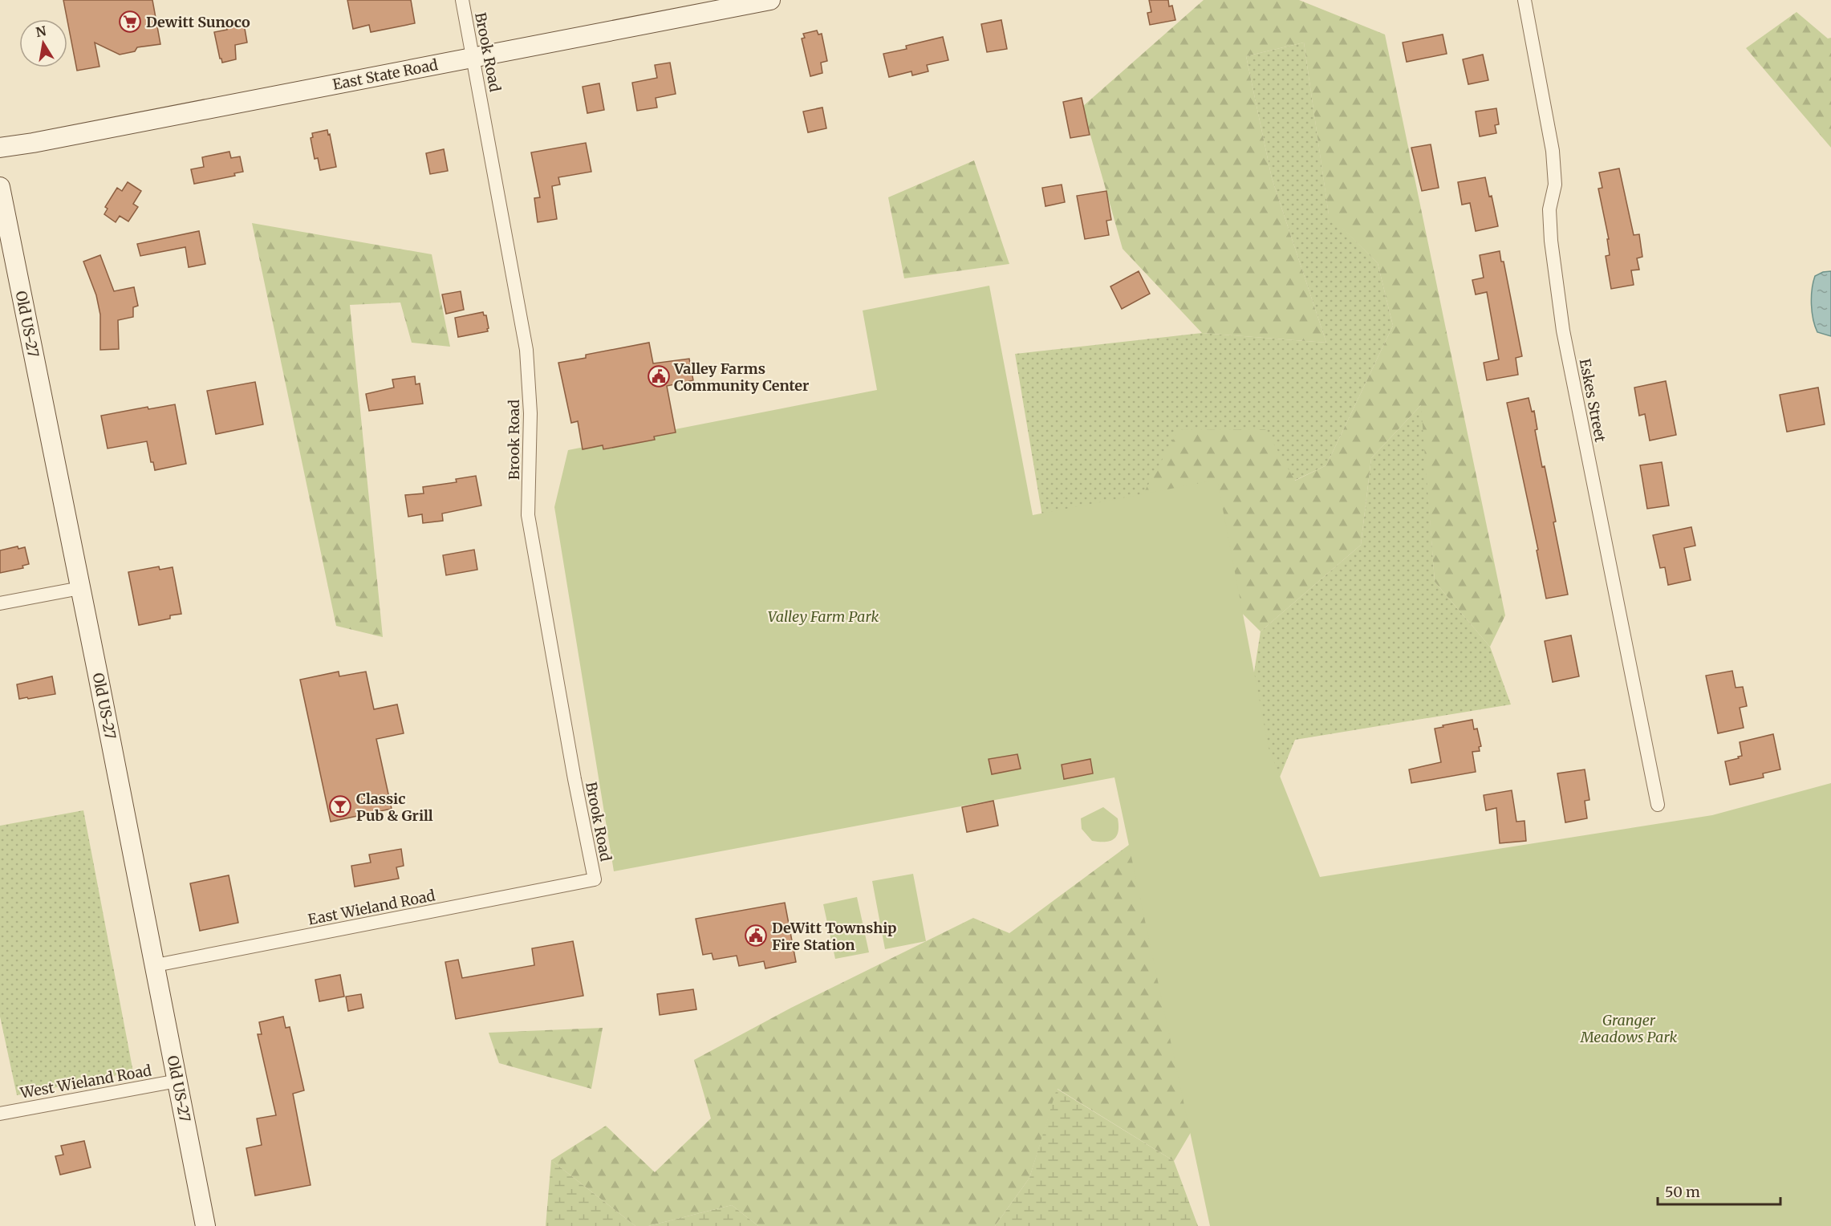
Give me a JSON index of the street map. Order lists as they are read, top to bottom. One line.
{"streets":{"main road":["East State Road","Old US-27"],"street":["Brook Road","Eskes Street","East Wieland Road","West Wieland Road"]},"crossings":[["Brook Road","East State Road"],["Brook Road","East Wieland Road"],["Old US-27","East Wieland Road"],["Old US-27","West Wieland Road"]],"parks":["Valley Farm Park","Granger Meadows Park"],"places":{"supermarket":["Dewitt Sunoco"],"public building":["Valley Farms Community Center","DeWitt Township Fire Station"],"bar":["Classic Pub & Grill"]},"scale_bar":"50 m","north":"top"}
